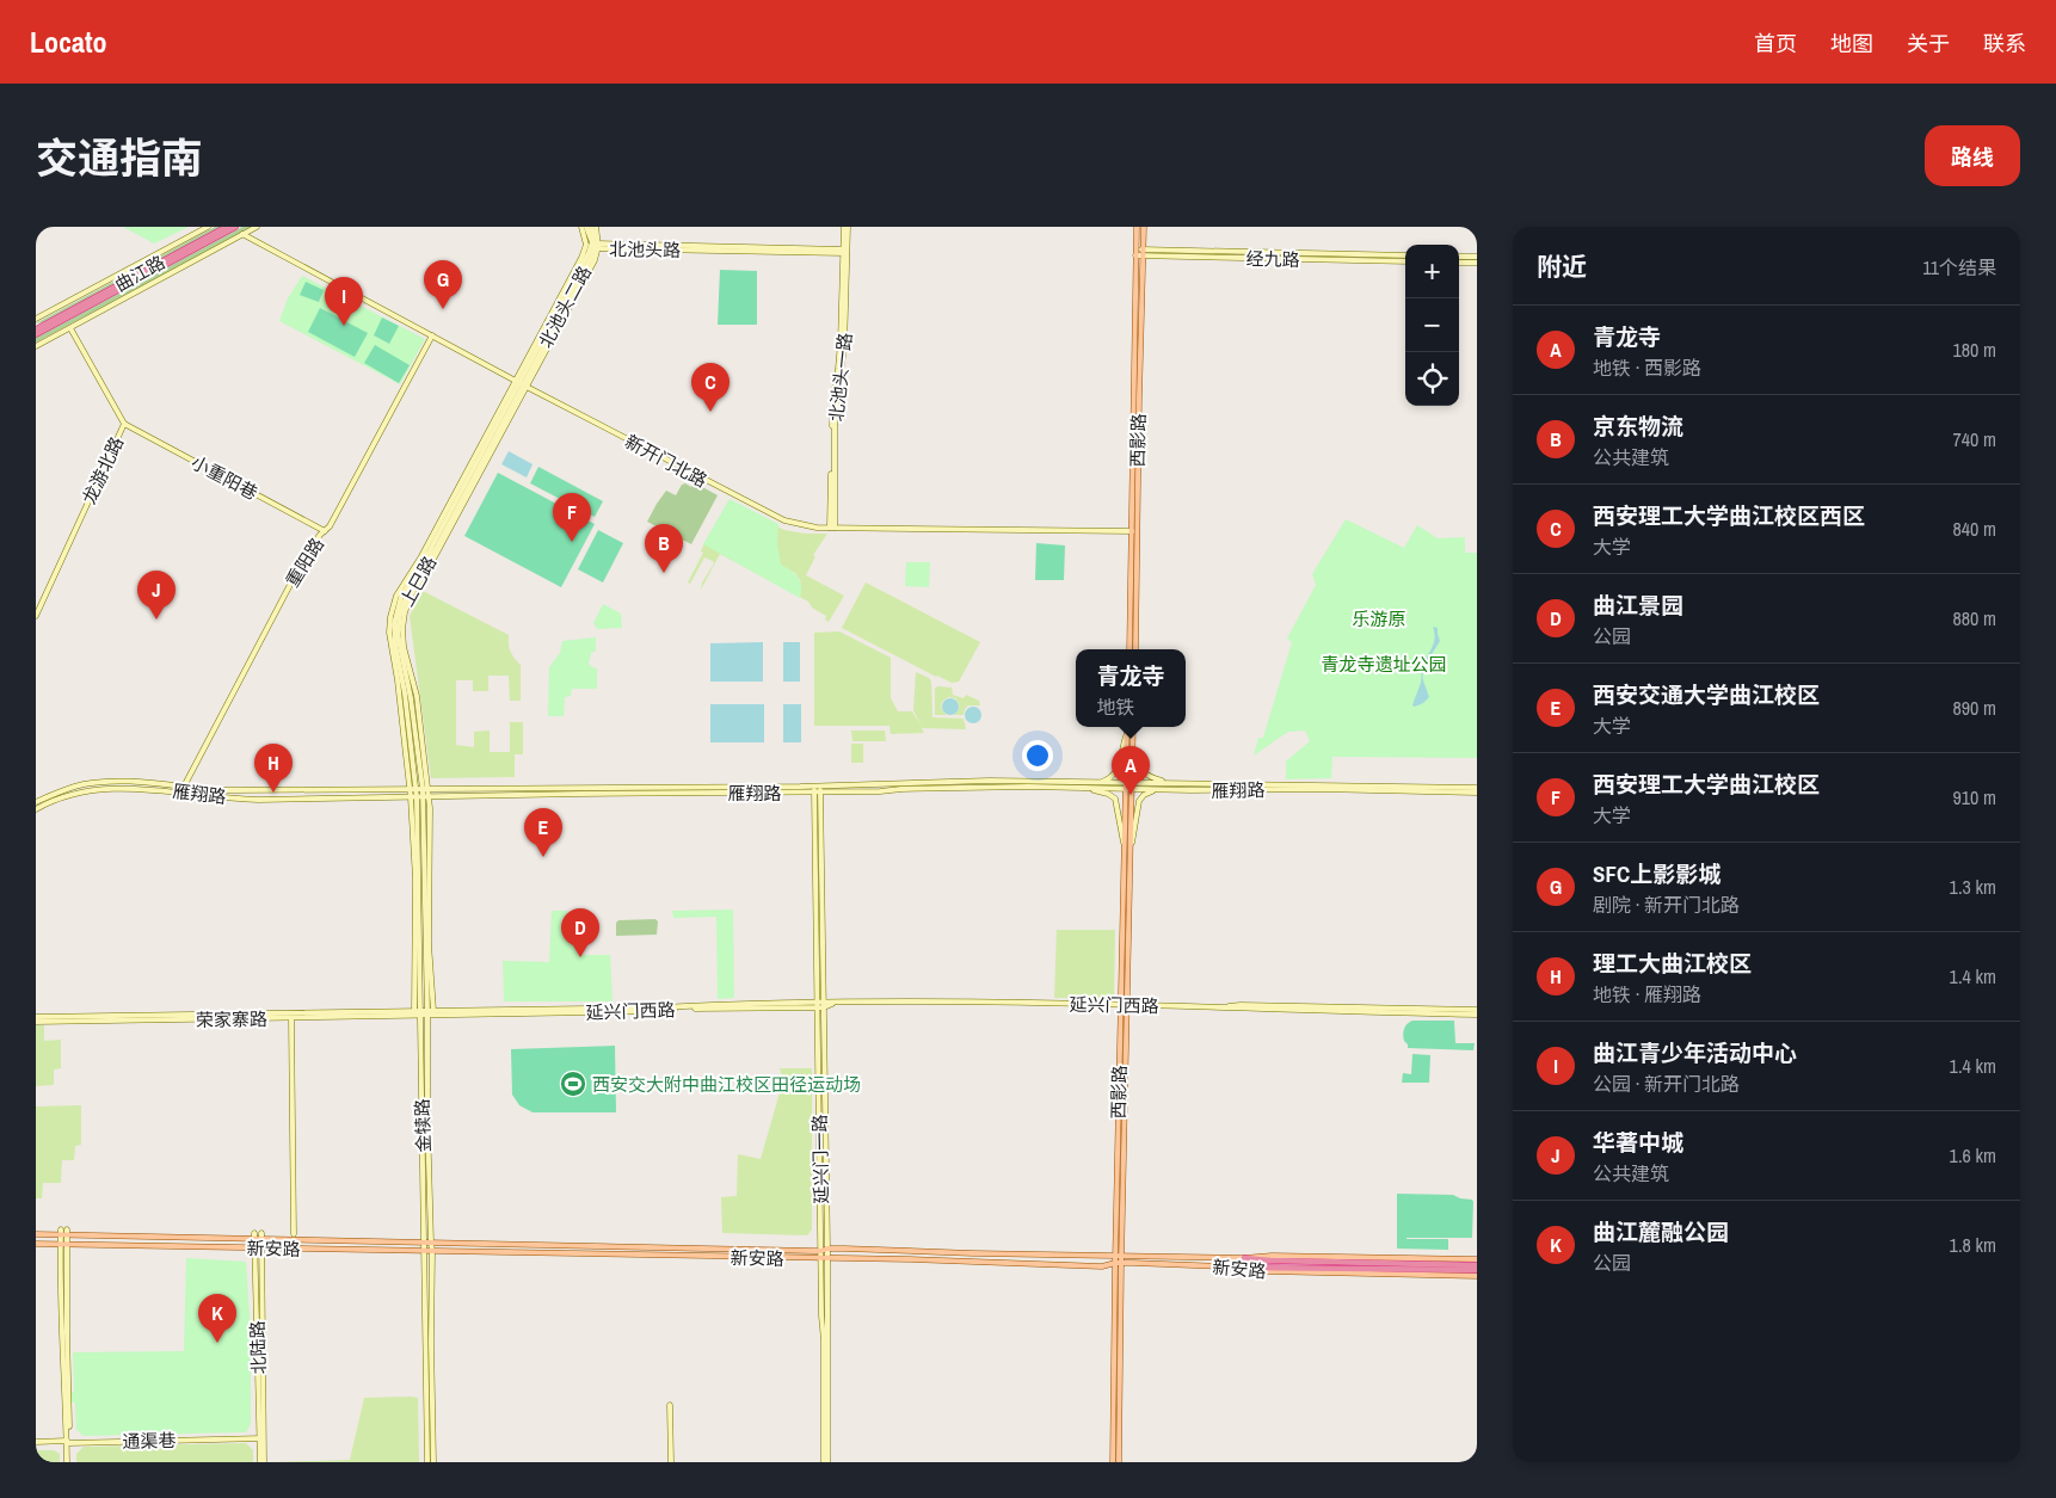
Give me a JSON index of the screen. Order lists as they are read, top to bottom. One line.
{"streets":{"highway":["曲江路"],"main road":["西影路","新安路"],"street":["北池头路","经九路","北池头二路","北池头一路","新开门北路","龙游北路","小重阳巷","重阳路","上巳路","雁翔路","延兴门西路","荣家寨路","金犊路","延兴门一路","北陆路","通渠巷"]},"crossings":[["北池头路","北池头二路"],["北池头路","北池头一路"],["经九路","西影路"],["曲江路","新开门北路"],["曲江路","龙游北路"],["北池头二路","新开门北路"],["北池头二路","上巳路"],["北池头一路","新开门北路"],["西影路","新开门北路"],["西影路","雁翔路"],["西影路","延兴门西路"],["西影路","新安路"],["新开门北路","重阳路"],["新开门北路","上巳路"],["龙游北路","小重阳巷"],["小重阳巷","重阳路"],["重阳路","雁翔路"],["上巳路","雁翔路"],["上巳路","金犊路"],["雁翔路","金犊路"],["雁翔路","延兴门一路"],["延兴门西路","荣家寨路"],["延兴门西路","金犊路"],["延兴门西路","延兴门一路"],["荣家寨路","金犊路"],["金犊路","新安路"],["延兴门一路","新安路"],["新安路","北陆路"],["北陆路","通渠巷"]],"parks":["乐游原","青龙寺遗址公园"],"places":{"sports":["西安交大附中曲江校区田径运动场"]},"page":{"header":"Locato","nav":["首页","地图","关于","联系"],"title":"交通指南","buttons":"路线","heading":["附近","11个结果"],"map_buttons":["+","−"],"pins":["G","I","C","F","B","J","H","A","E","D","K"],"list":[{"mark":"A","name":"青龙寺","note":"地铁 · 西影路","value":"180 m"},{"mark":"B","name":"京东物流","note":"公共建筑","value":"740 m"},{"mark":"C","name":"西安理工大学曲江校区西区","note":"大学","value":"840 m"},{"mark":"D","name":"曲江景园","note":"公园","value":"880 m"},{"mark":"E","name":"西安交通大学曲江校区","note":"大学","value":"890 m"},{"mark":"F","name":"西安理工大学曲江校区","note":"大学","value":"910 m"},{"mark":"G","name":"SFC上影影城","note":"剧院 · 新开门北路","value":"1.3 km"},{"mark":"H","name":"理工大曲江校区","note":"地铁 · 雁翔路","value":"1.4 km"},{"mark":"I","name":"曲江青少年活动中心","note":"公园 · 新开门北路","value":"1.4 km"},{"mark":"J","name":"华著中城","note":"公共建筑","value":"1.6 km"},{"mark":"K","name":"曲江麓融公园","note":"公园","value":"1.8 km"}],"popup":["青龙寺","地铁"]}}
